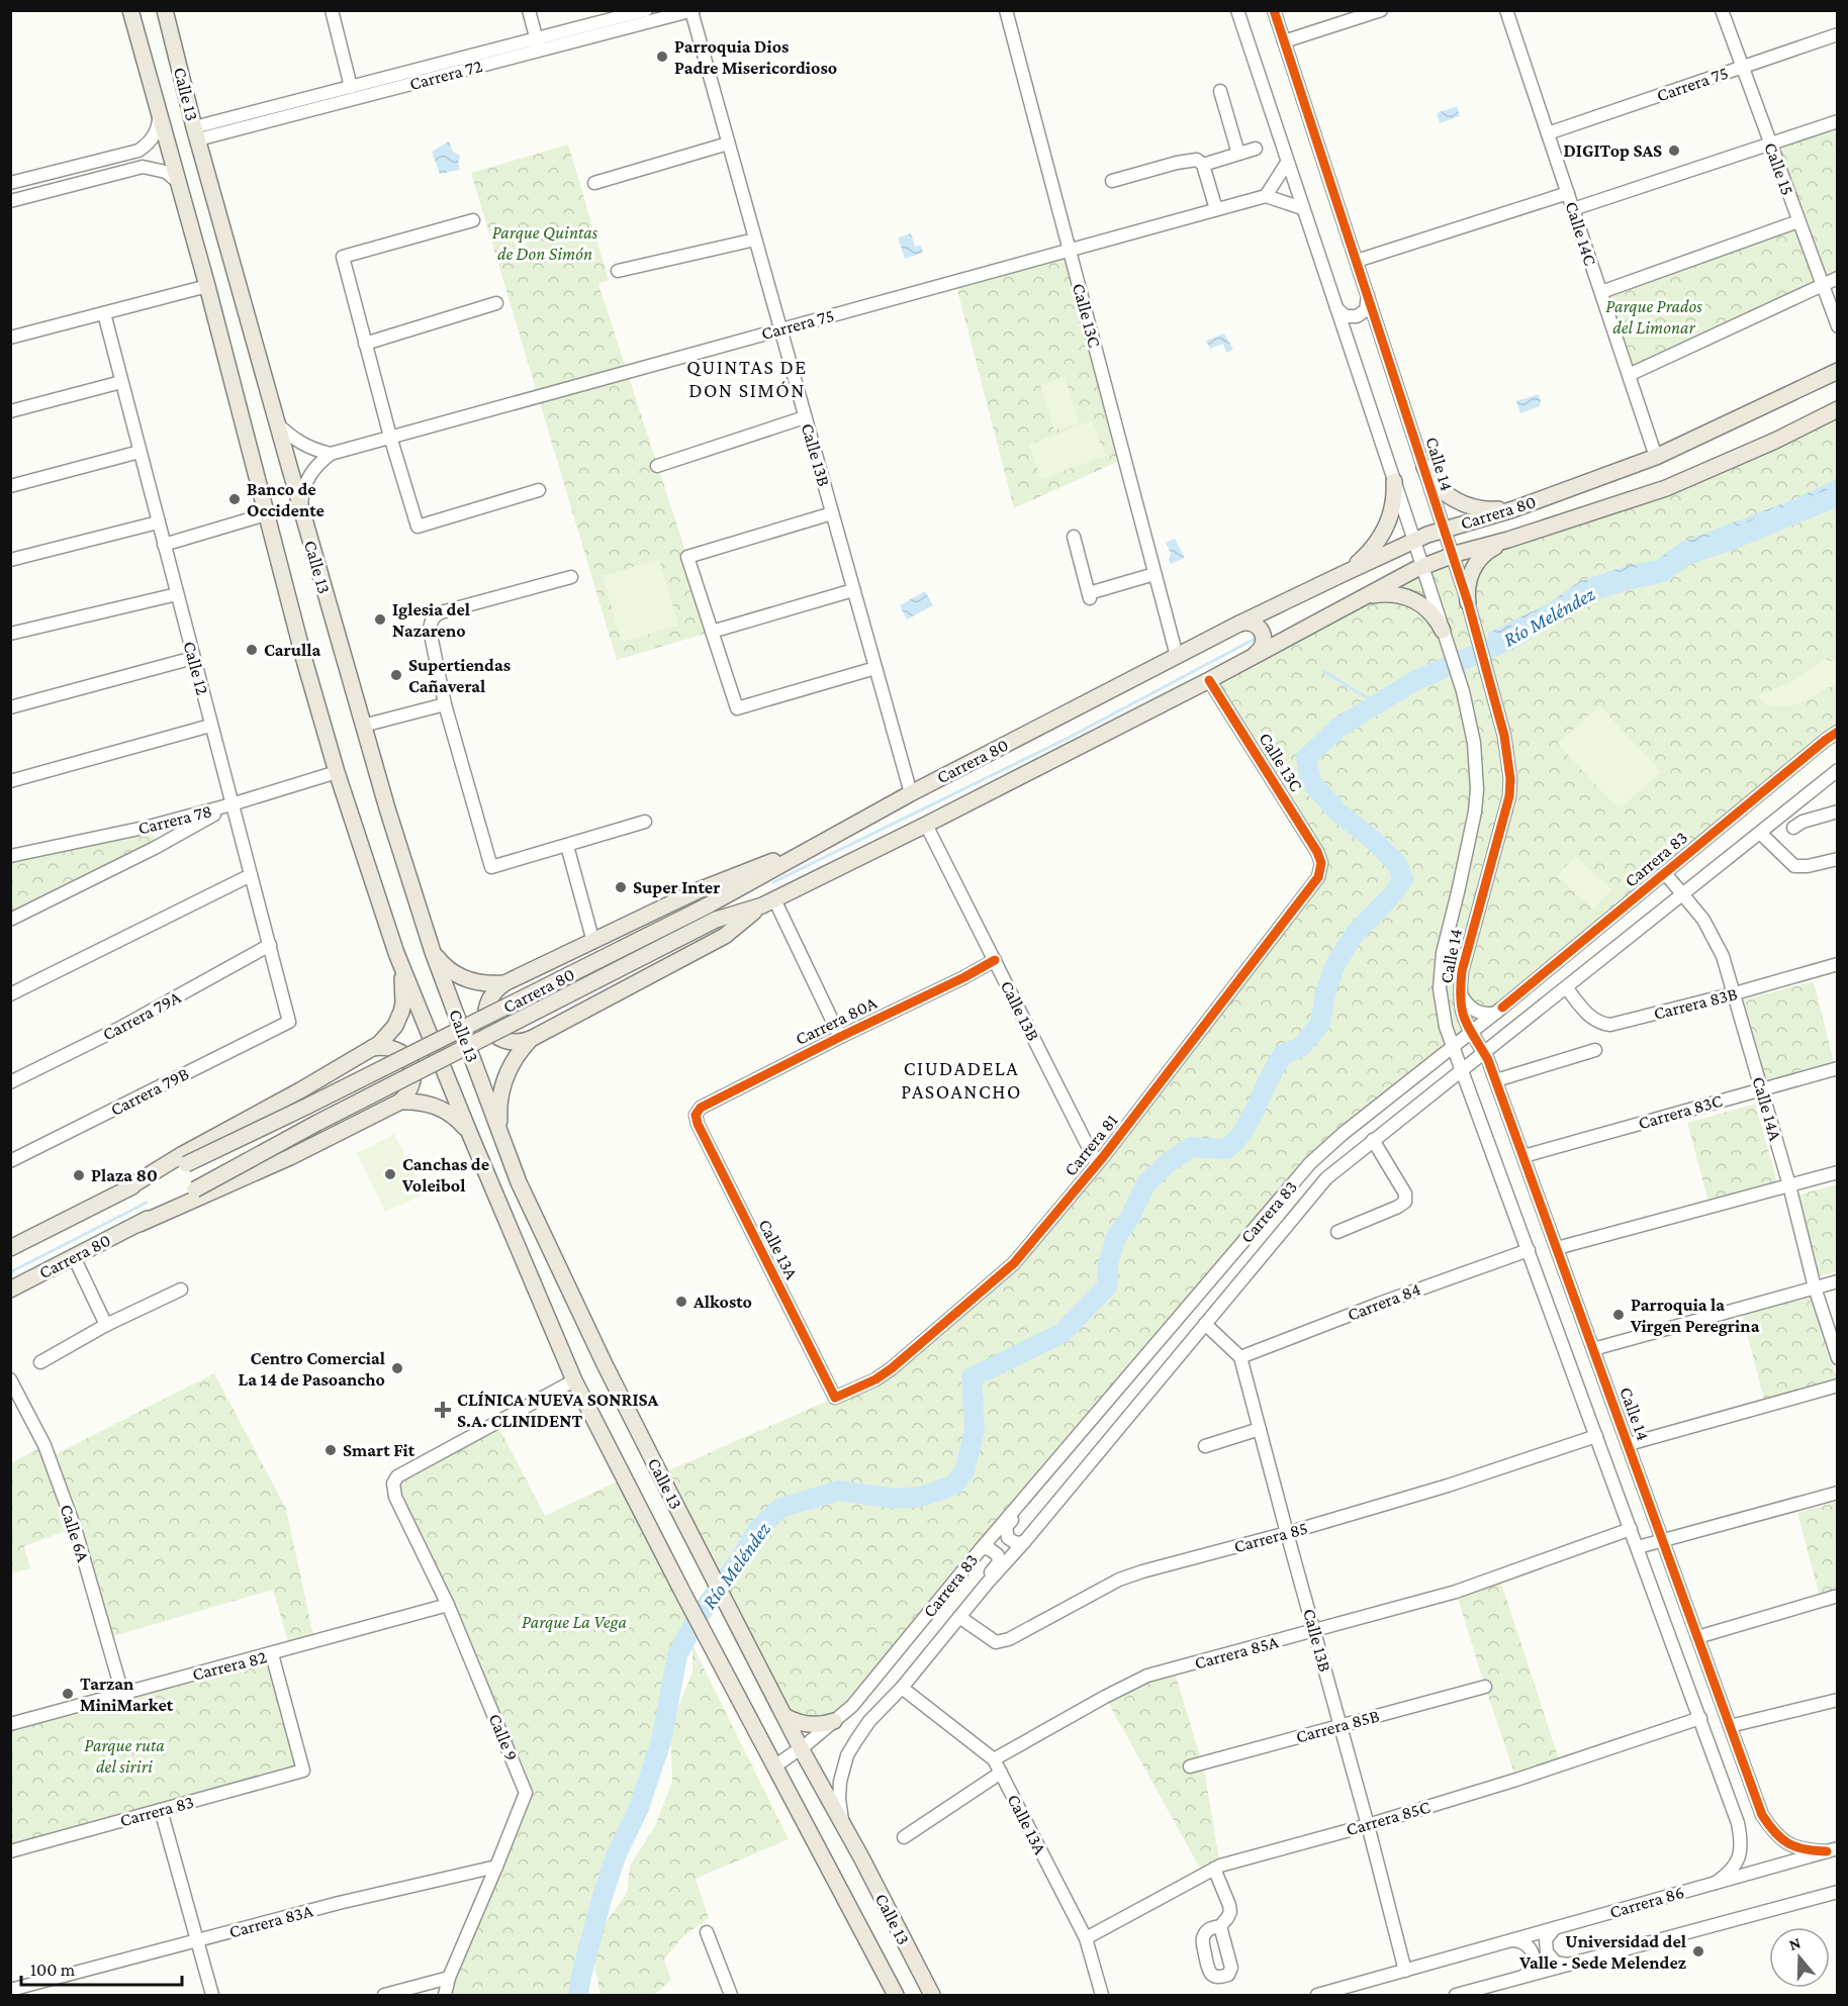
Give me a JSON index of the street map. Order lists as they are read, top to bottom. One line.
{"streets":{"main road":["Calle 13","Carrera 80"],"street":["Carrera 72","Carrera 75","Calle 15","Calle 14C","Calle 13C","Calle 13B","Calle 14","Calle 12","Carrera 78","Carrera 83","Carrera 83B","Carrera 79A","Carrera 80A","Carrera 79B","Calle 14A","Carrera 83C","Carrera 81","Calle 13A","Carrera 84","Calle 6A","Carrera 85","Carrera 85A","Carrera 82","Carrera 85B","Calle 9","Carrera 85C","Carrera 86","Carrera 83A"]},"crossings":[["Carrera 72","Calle 13"],["Carrera 72","Calle 13B"],["Carrera 75","Calle 15"],["Carrera 75","Calle 14C"],["Carrera 75","Calle 13C"],["Carrera 75","Calle 13B"],["Calle 13","Carrera 80"],["Calle 13","Carrera 78"],["Calle 13","Carrera 83"],["Calle 13","Calle 9"],["Calle 14C","Carrera 80"],["Calle 13C","Carrera 80"],["Calle 13C","Carrera 81"],["Calle 13B","Carrera 80"],["Calle 13B","Carrera 80A"],["Calle 13B","Carrera 81"],["Calle 13B","Carrera 84"],["Calle 13B","Carrera 85"],["Calle 13B","Carrera 85A"],["Calle 13B","Carrera 85B"],["Calle 13B","Carrera 85C"],["Calle 13B","Carrera 86"],["Calle 14","Carrera 80"],["Calle 14","Carrera 83"],["Calle 14","Carrera 83C"],["Calle 14","Carrera 84"],["Calle 14","Carrera 85"],["Calle 14","Carrera 85A"],["Calle 14","Carrera 85C"],["Calle 14","Carrera 86"],["Calle 12","Carrera 78"],["Calle 12","Carrera 79A"],["Calle 12","Carrera 79B"],["Carrera 83","Carrera 83B"],["Carrera 83","Calle 14A"],["Carrera 83","Calle 13A"],["Carrera 83","Carrera 85"],["Carrera 83","Carrera 82"],["Carrera 83B","Calle 14A"],["Carrera 80A","Calle 13A"],["Calle 14A","Carrera 83C"],["Carrera 81","Calle 13A"],["Calle 13A","Carrera 85A"],["Calle 13A","Carrera 85C"],["Calle 6A","Carrera 82"],["Carrera 82","Calle 9"],["Calle 9","Carrera 83A"]],"districts":["QUINTAS DE DON SIMÓN","CIUDADELA PASOANCHO"],"water":["Río Meléndez"],"parks":["Parque Quintas de Don Simón","Parque Prados del Limonar","Parque La Vega","Parque ruta del siriri"],"places":{"other":["Parroquia Dios Padre Misericordioso","DIGITop SAS","Banco de Occidente","Iglesia del Nazareno","Carulla","Supertiendas Cañaveral","Super Inter","Canchas de Voleibol","Plaza 80","Alkosto","Parroquia la Virgen Peregrina","Centro Comercial La 14 de Pasoancho","Smart Fit","Tarzan MiniMarket","Universidad del Valle - Sede Melendez"],"health":["CLÍNICA NUEVA SONRISA S.A. CLINIDENT"]},"scale_bar":"100 m","north":"top"}
